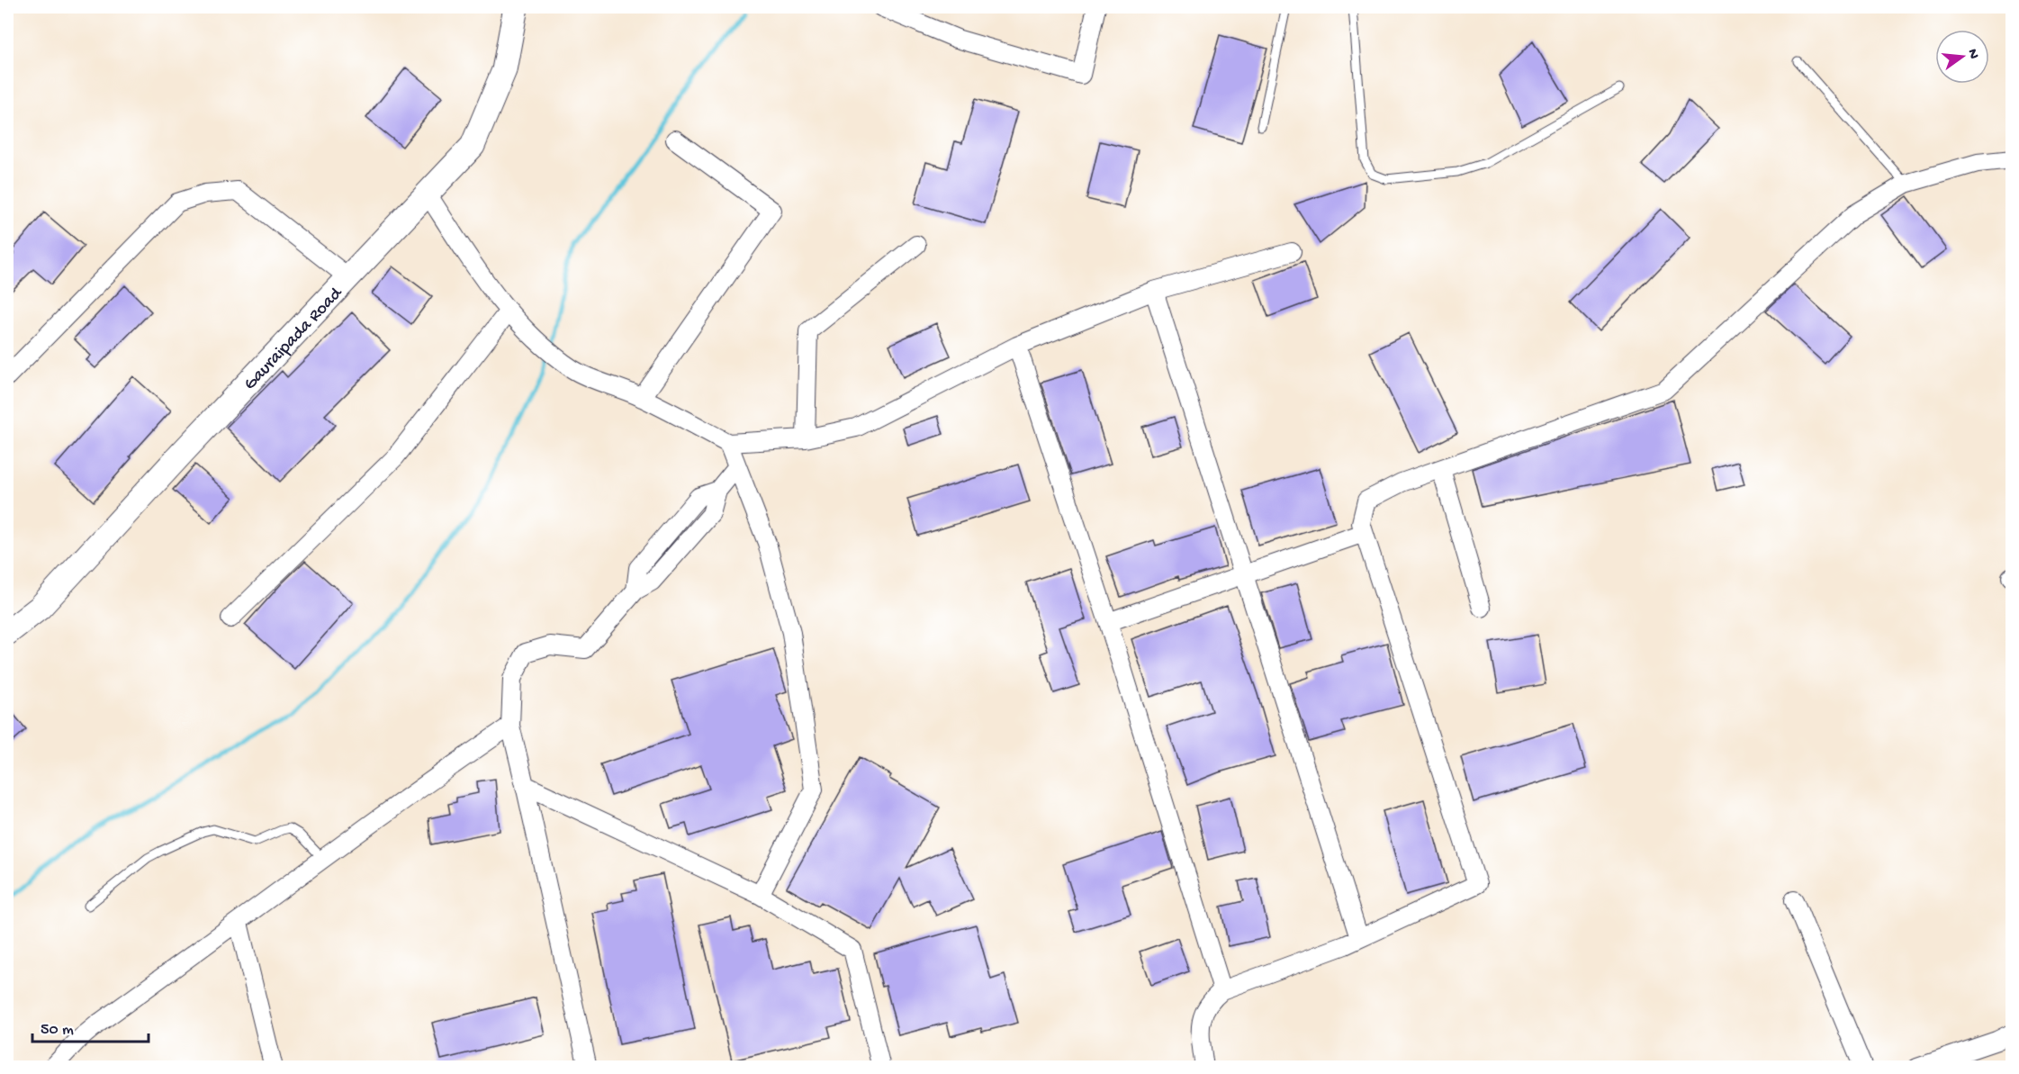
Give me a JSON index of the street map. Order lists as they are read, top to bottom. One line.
{"streets":{"street":["Gauraipada Road"]},"scale_bar":"50 m","north":"right"}
